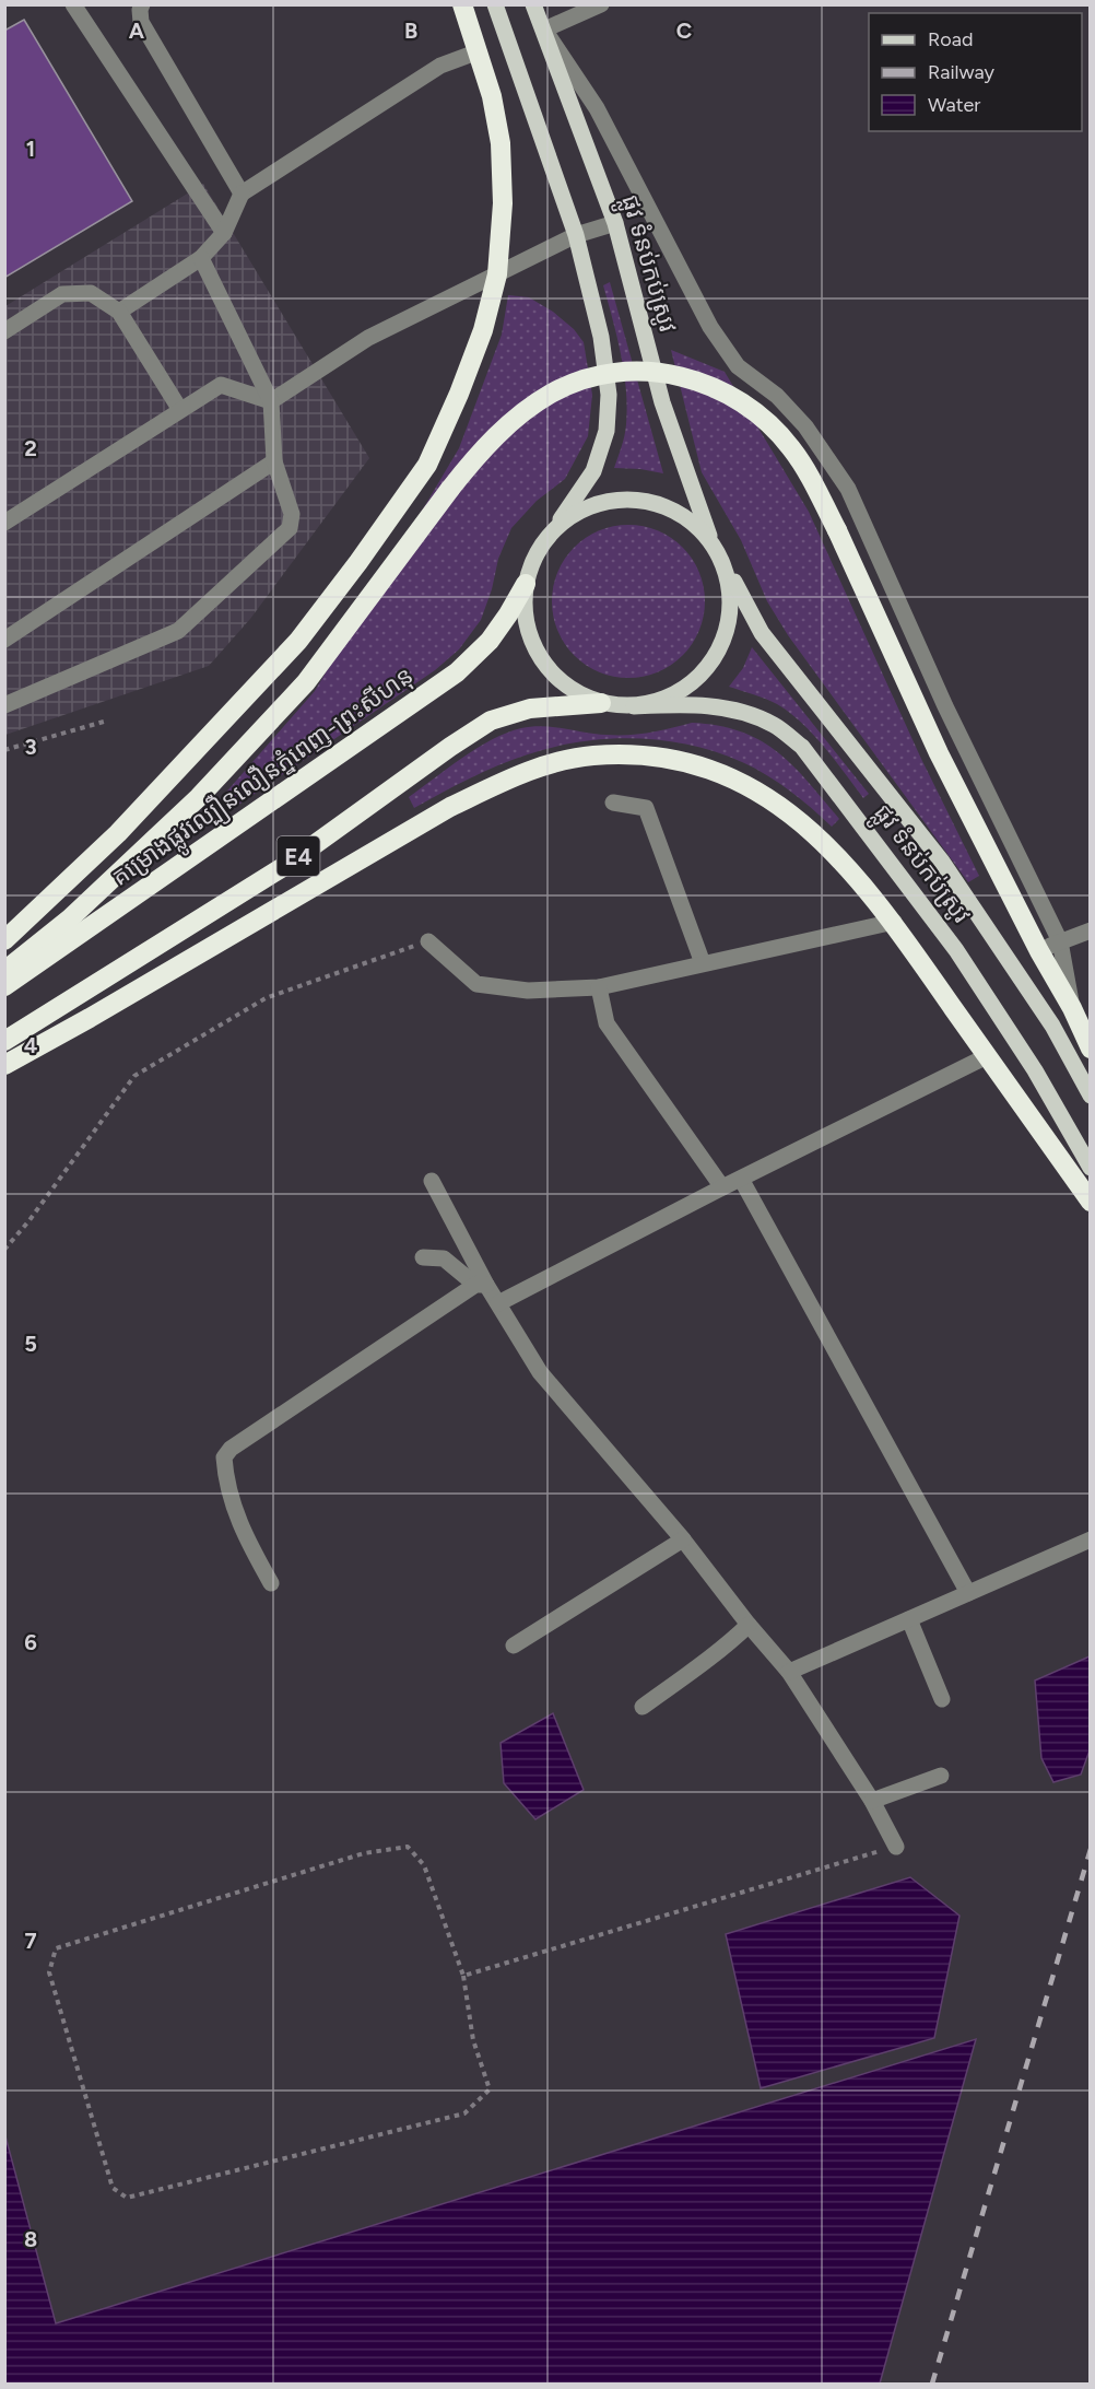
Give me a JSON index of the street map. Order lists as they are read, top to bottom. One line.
{"streets":{"highway":["គម្រោងផ្លូវល្បឿនលឿនភ្នំពេញ-ព្រះសីហនុ","E4"],"main road":["ផ្លូវ ទំនប់កប់ស្រូវ"]},"crossings":[["ផ្លូវ ទំនប់កប់ស្រូវ","គម្រោងផ្លូវល្បឿនលឿនភ្នំពេញ-ព្រះសីហនុ"],["ផ្លូវ ទំនប់កប់ស្រូវ","E4"],["គម្រោងផ្លូវល្បឿនលឿនភ្នំពេញ-ព្រះសីហនុ","E4"]],"legend":["Road","Railway","Water"],"grid":{"columns":["A","B","C"],"rows":["1","2","3","4","5","6","7","8"]}}
